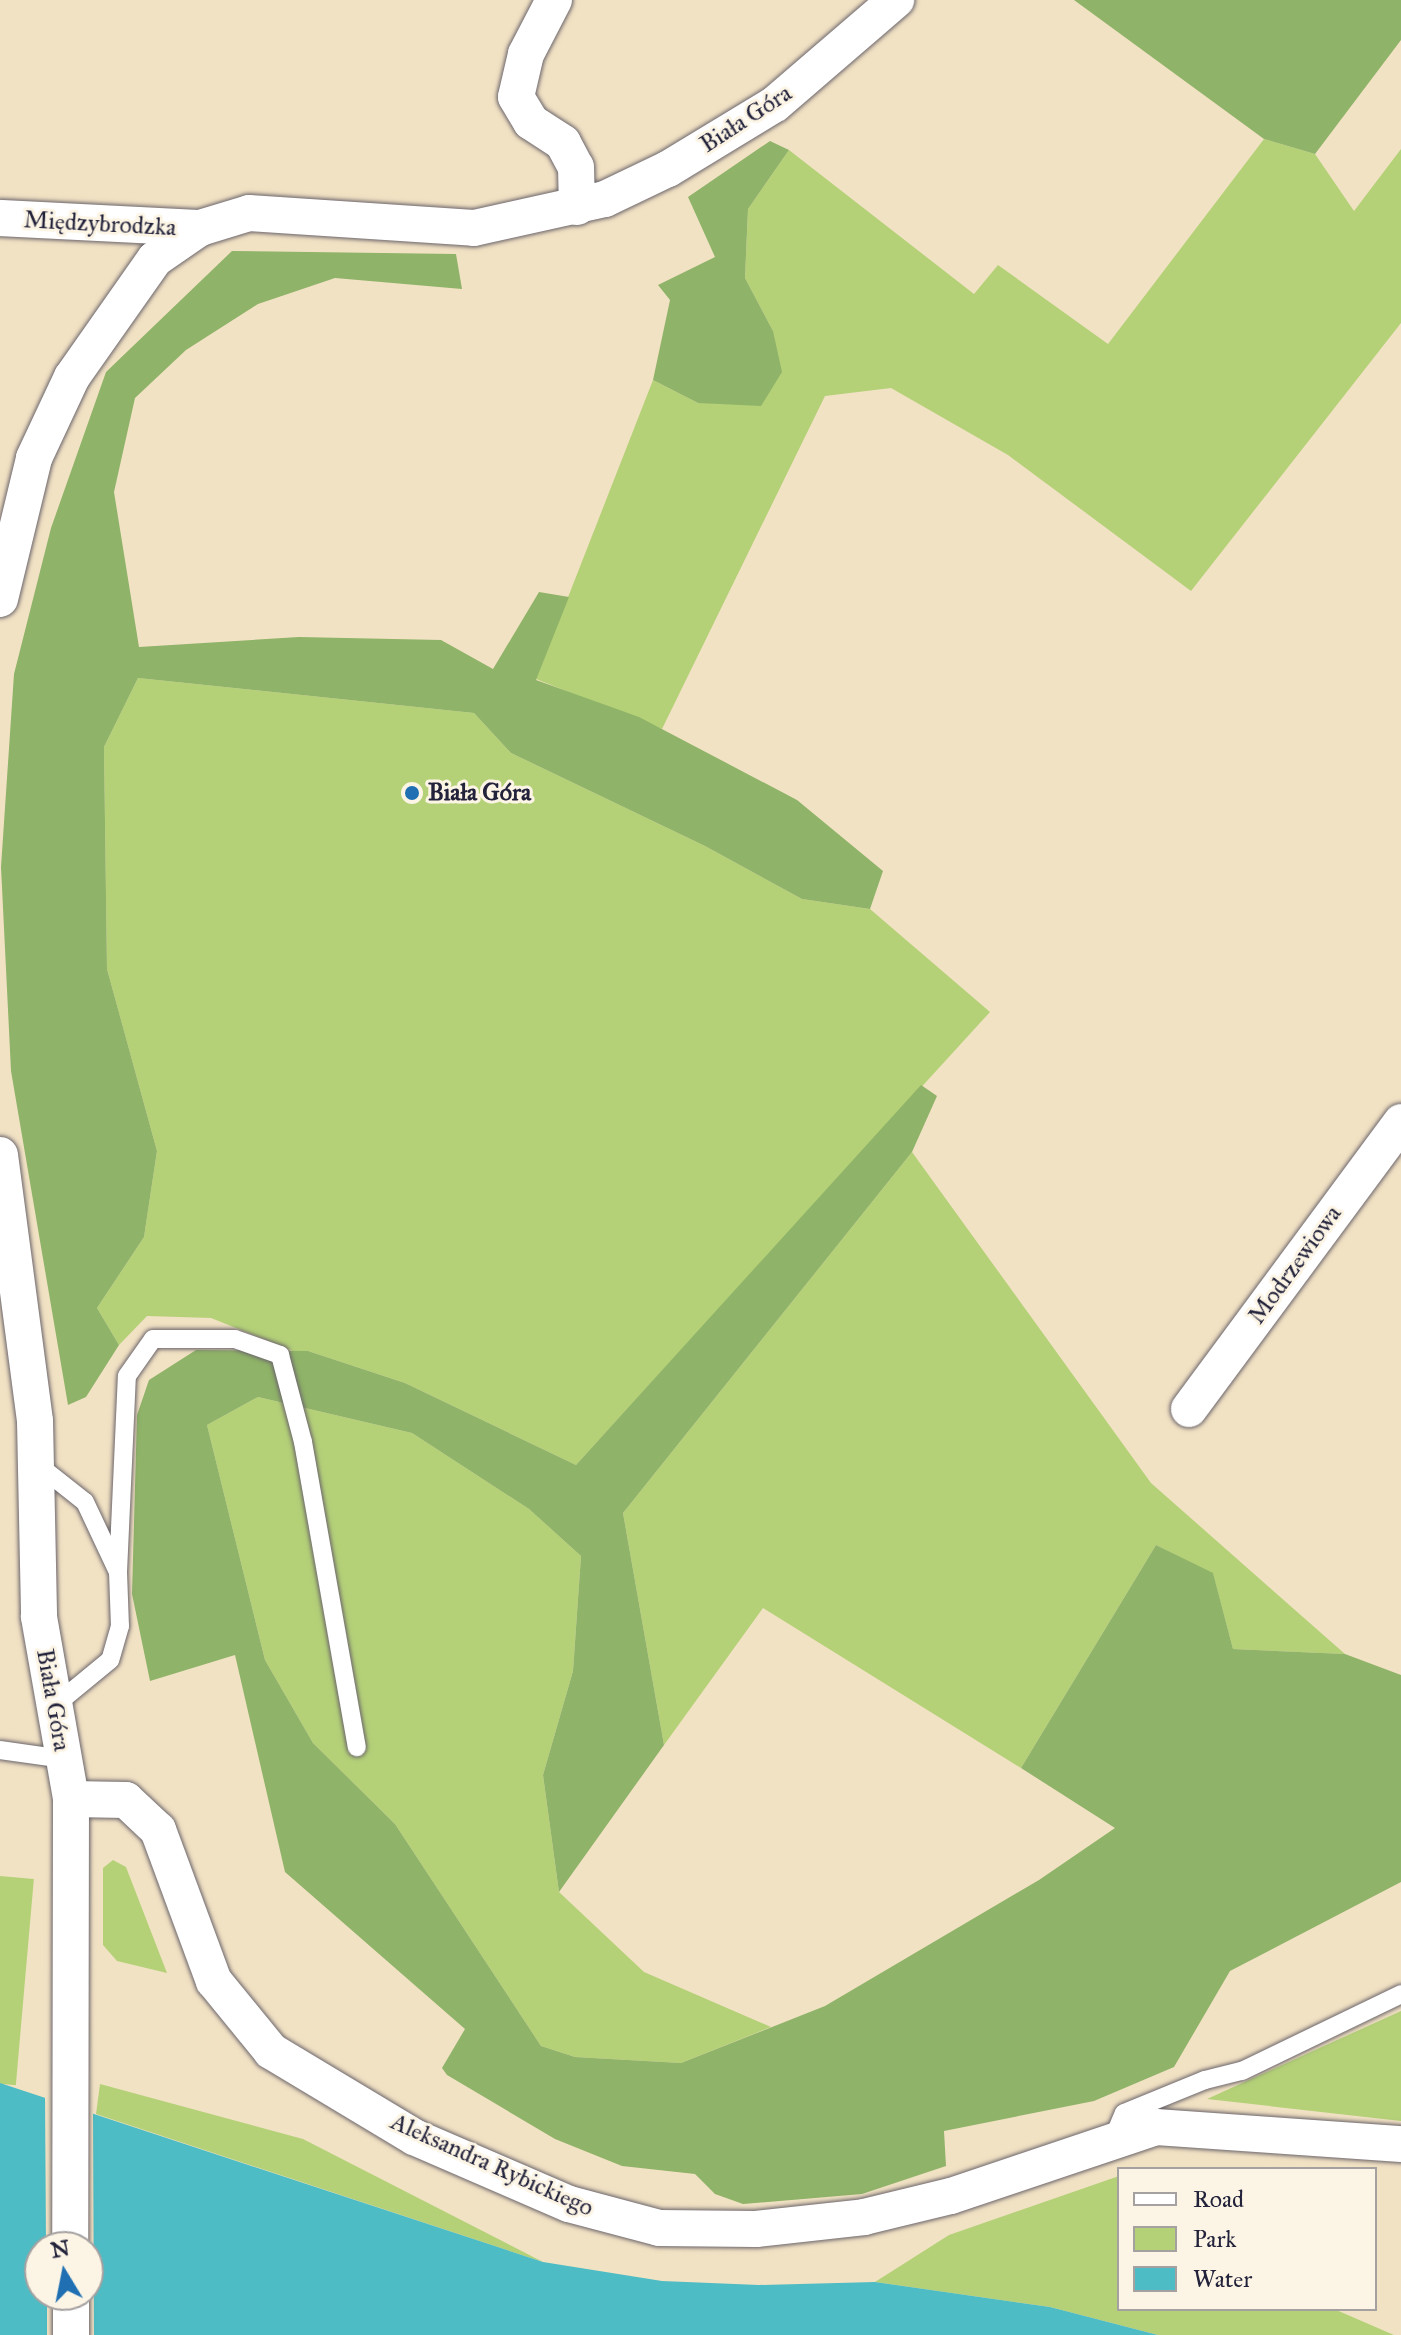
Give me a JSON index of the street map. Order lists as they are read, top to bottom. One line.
{"streets":{"street":["Biała Góra","Międzybrodzka","Modrzewiowa","Aleksandra Rybickiego"]},"crossings":[["Biała Góra","Międzybrodzka"],["Biała Góra","Aleksandra Rybickiego"]],"places":["Biała Góra"],"legend":["Road","Park","Water"],"north":"top"}
